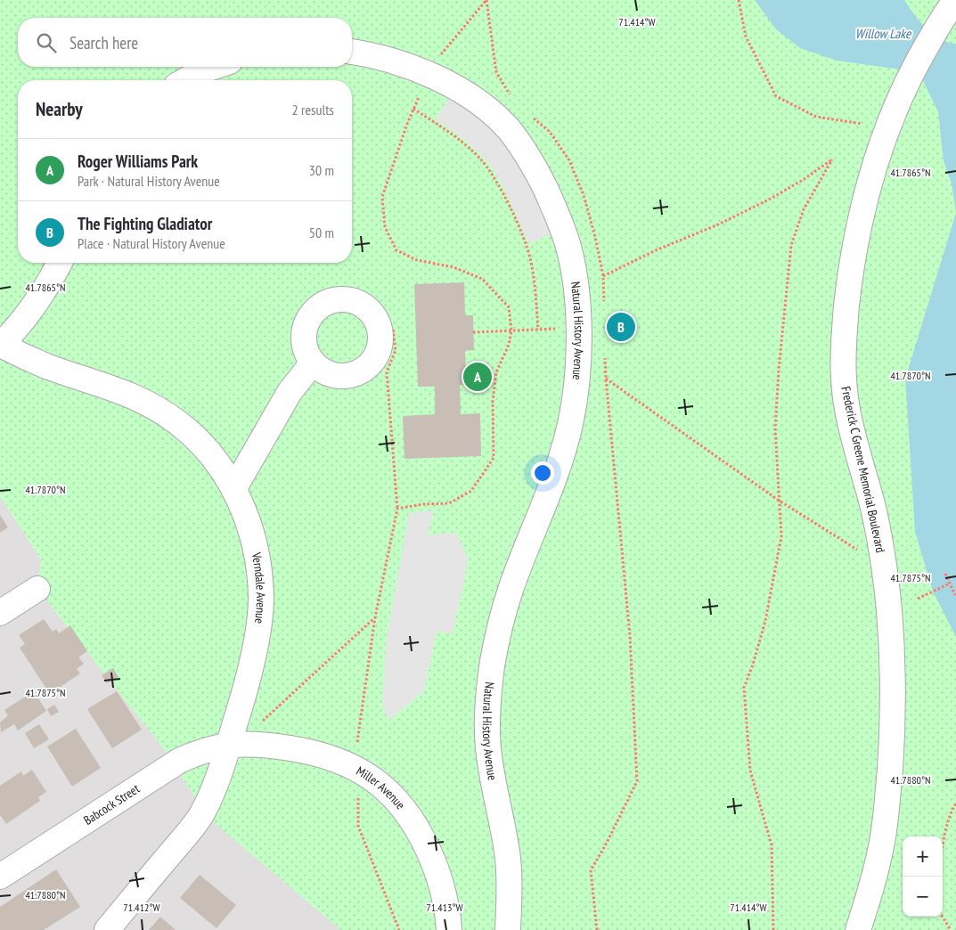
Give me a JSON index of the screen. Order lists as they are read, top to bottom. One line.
{"streets":{"street":["Natural History Avenue","Frederick C Greene Memorial Boulevard","Verndale Avenue","Miller Avenue","Babcock Street"]},"crossings":[["Verndale Avenue","Miller Avenue"],["Verndale Avenue","Babcock Street"],["Miller Avenue","Babcock Street"]],"water":["Willow Lake"],"page":{"search":"Search here","heading":["Nearby","2 results"],"list":[{"mark":"A","name":"Roger Williams Park","note":"Park · Natural History Avenue","value":"30 m"},{"mark":"B","name":"The Fighting Gladiator","note":"Place · Natural History Avenue","value":"50 m"}],"pins":["B","A"],"map_buttons":["+","−"]},"coordinates":["71.414°W","41.7865°N","41.7870°N","41.7875°N","41.7880°N","71.412°W","71.413°W"]}
